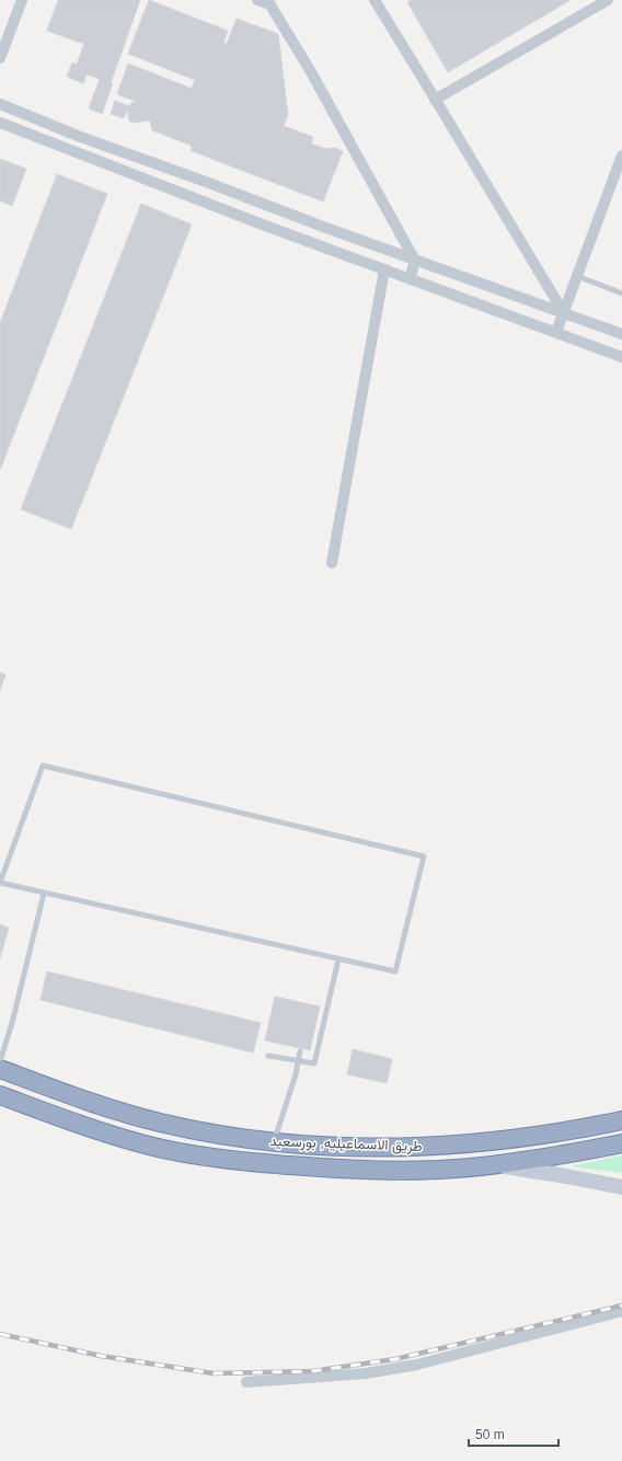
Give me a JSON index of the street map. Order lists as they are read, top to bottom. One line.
{"streets":{"highway":["طريق الاسماعيليه, بورسعيد"]},"scale_bar":"50 m"}
